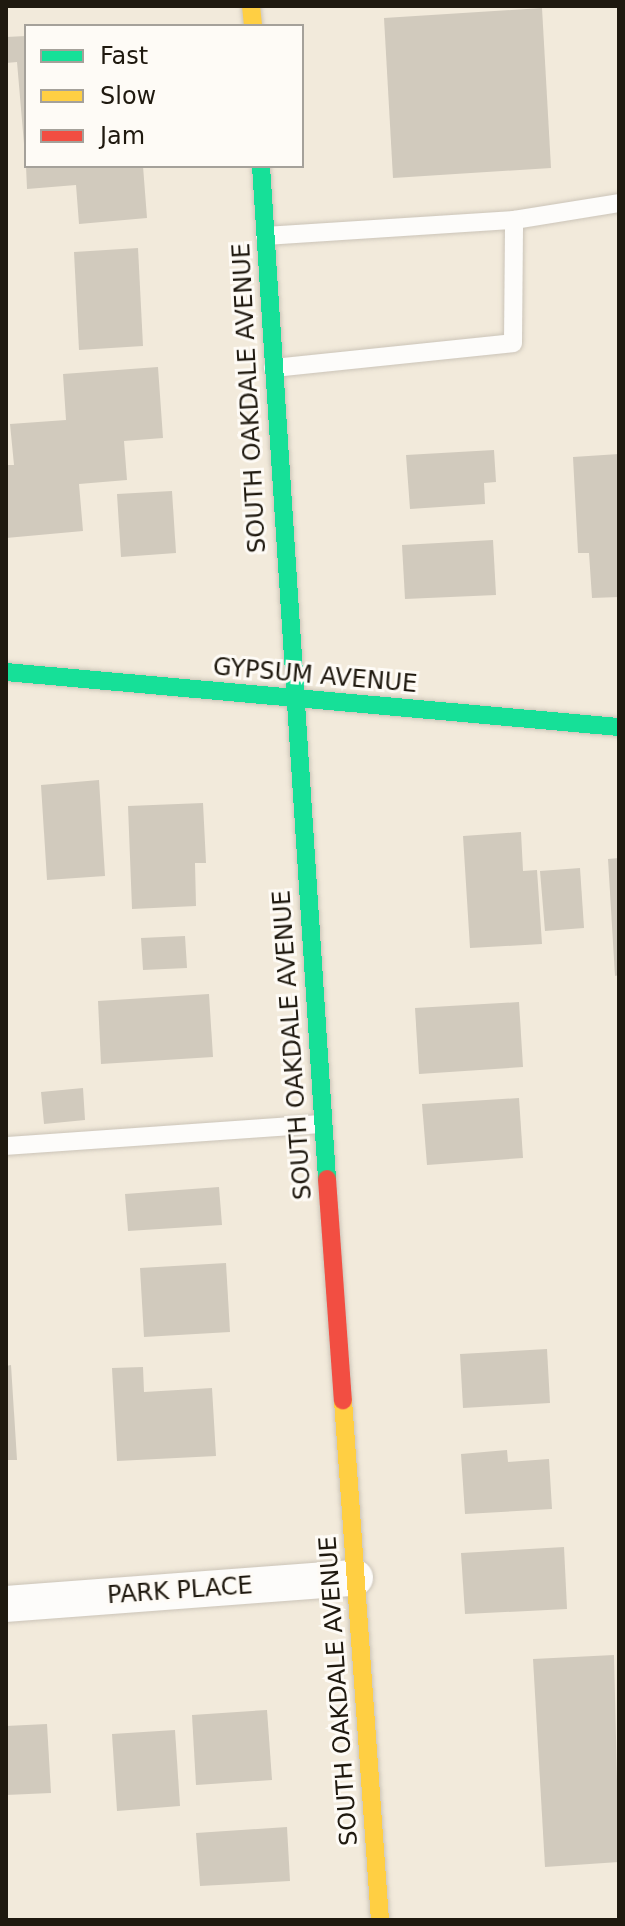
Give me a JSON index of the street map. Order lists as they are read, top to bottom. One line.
{"streets":{"street":["SOUTH OAKDALE AVENUE","GYPSUM AVENUE","PARK PLACE"]},"crossings":[["SOUTH OAKDALE AVENUE","GYPSUM AVENUE"],["SOUTH OAKDALE AVENUE","PARK PLACE"]],"legend":["Fast","Slow","Jam"]}
